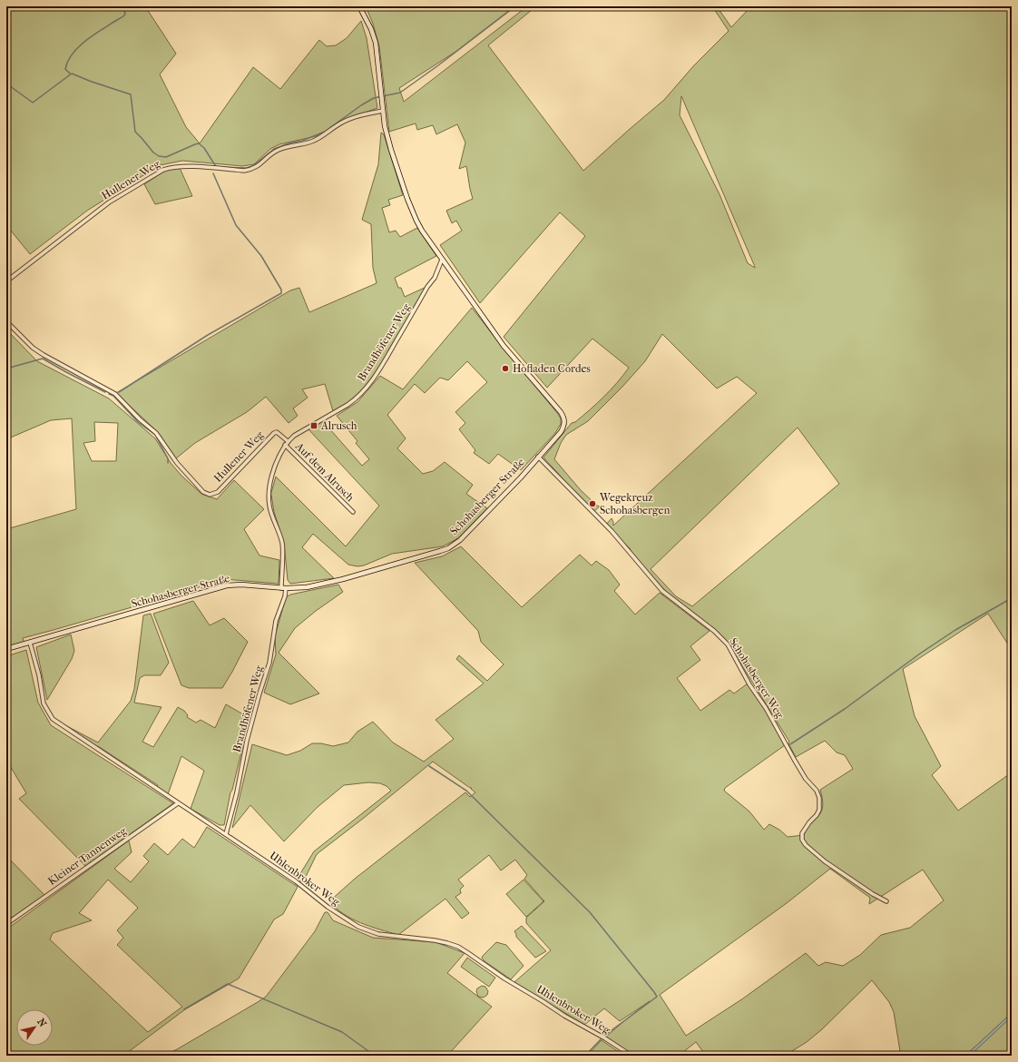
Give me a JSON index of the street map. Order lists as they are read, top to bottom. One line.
{"streets":{"street":["Hullener Weg","Brandhöfener Weg","Auf dem Alrusch","Schohasberger Straße","Schohasberger Weg","Kleiner Tannenweg","Uhlenbroker Weg"]},"crossings":[["Hullener Weg","Brandhöfener Weg"],["Hullener Weg","Schohasberger Straße"],["Brandhöfener Weg","Auf dem Alrusch"],["Brandhöfener Weg","Schohasberger Straße"],["Brandhöfener Weg","Uhlenbroker Weg"],["Schohasberger Straße","Schohasberger Weg"],["Schohasberger Straße","Uhlenbroker Weg"],["Kleiner Tannenweg","Uhlenbroker Weg"]],"places":{"other":["Hofladen Cordes","Wegekreuz Schohasbergen"],"transit":["Alrusch"]},"north":"top right"}
